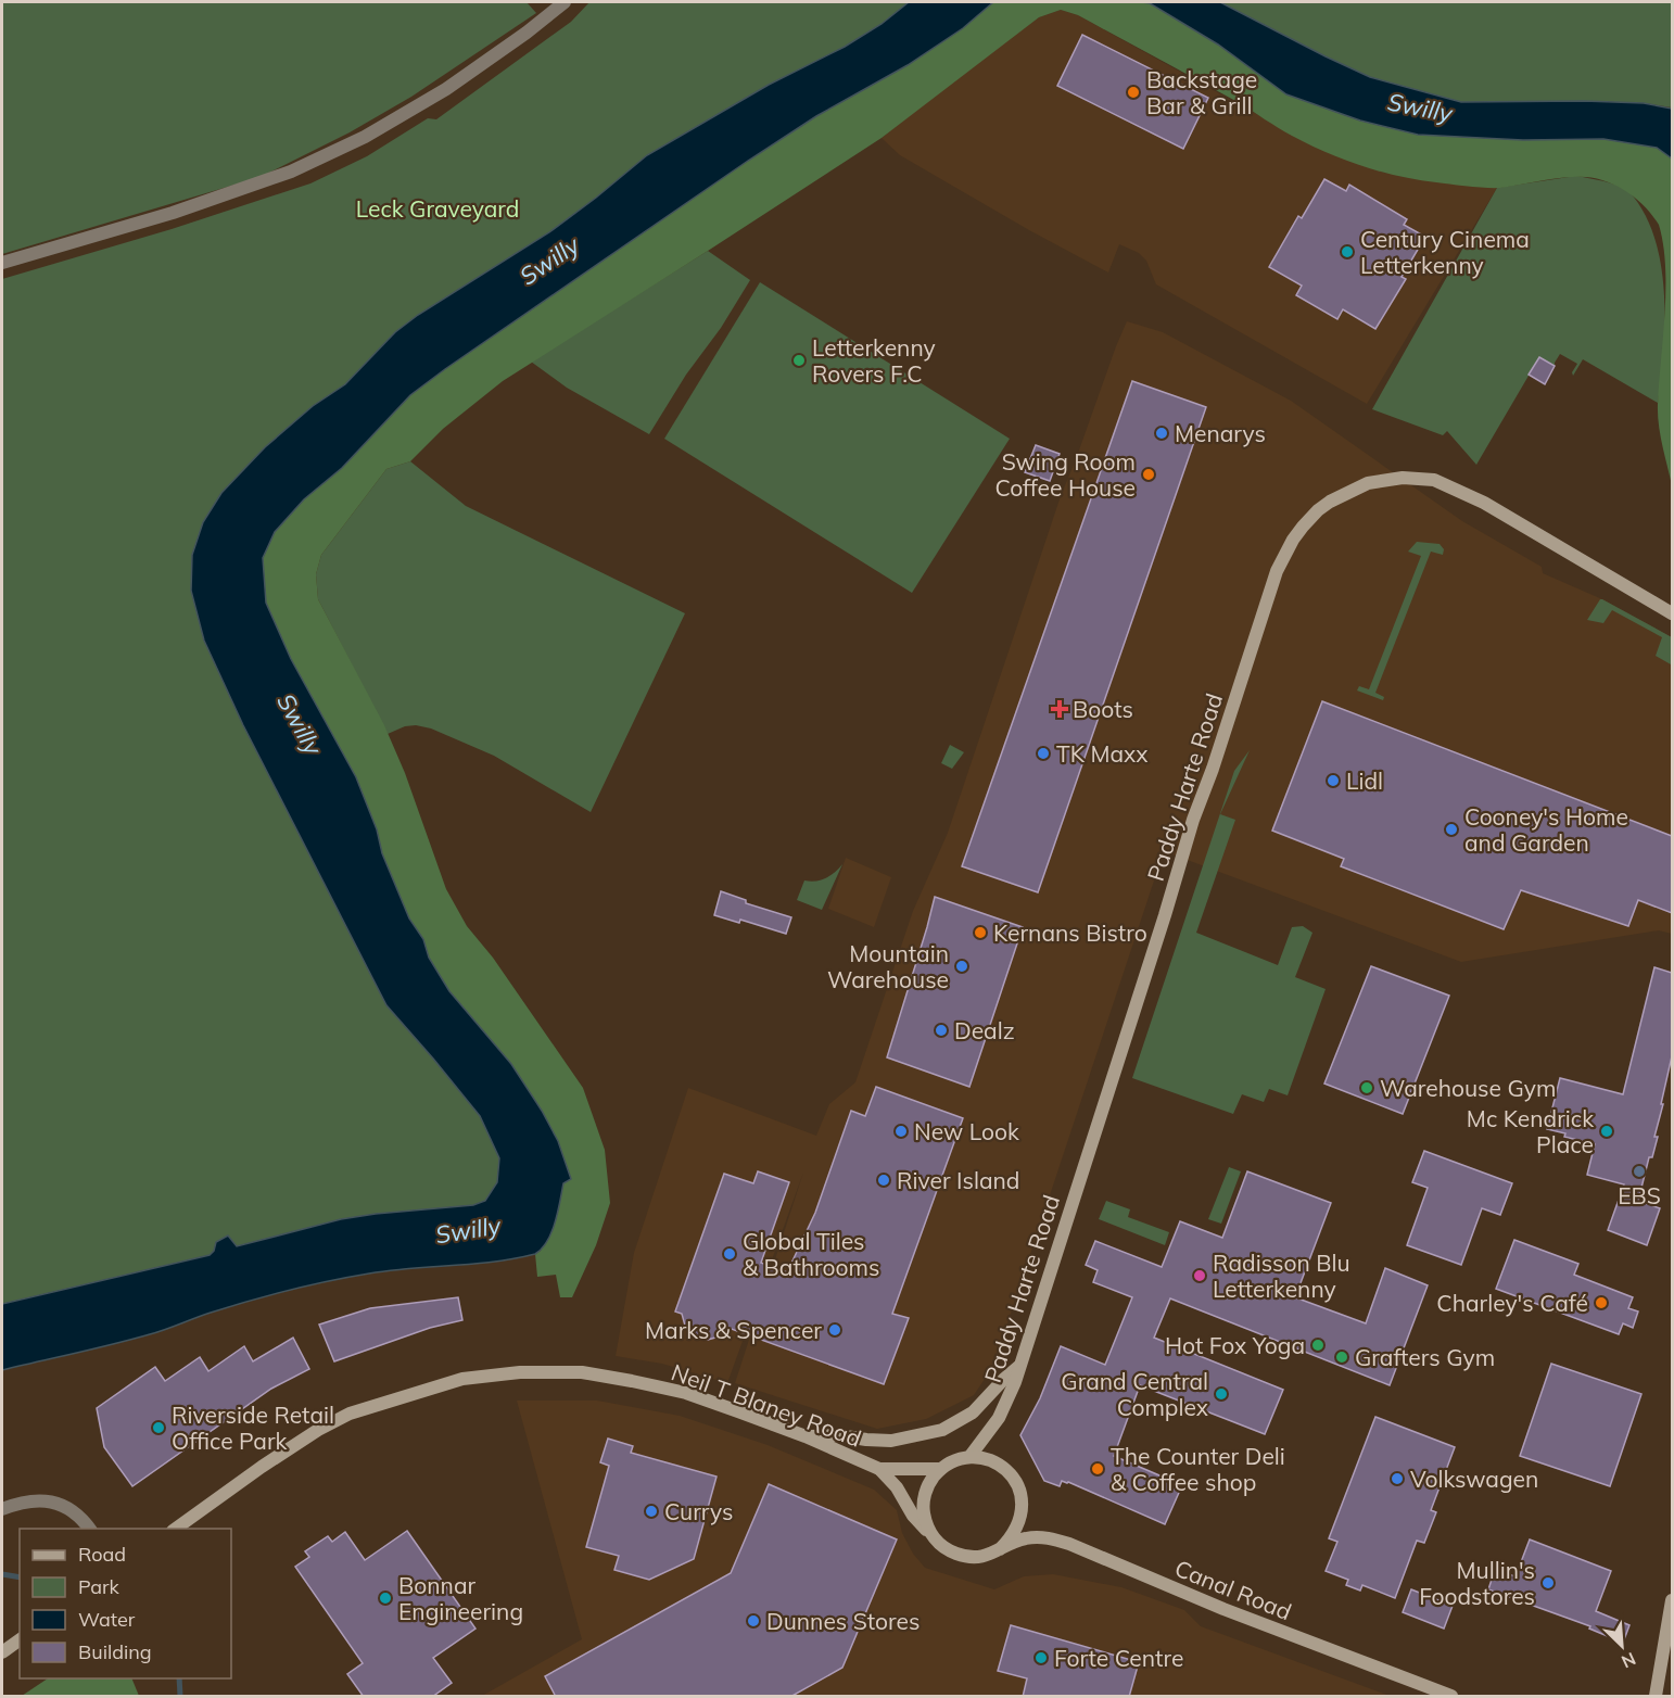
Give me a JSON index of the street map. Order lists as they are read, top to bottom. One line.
{"streets":{"main road":["Paddy Harte Road","Neil T Blaney Road","Canal Road"]},"crossings":[["Paddy Harte Road","Neil T Blaney Road"],["Paddy Harte Road","Canal Road"],["Neil T Blaney Road","Canal Road"]],"water":["Swilly"],"parks":["Leck Graveyard"],"places":{"other":["Backstage Bar & Grill","Century Cinema Letterkenny","Letterkenny Rovers F.C","Menarys","Swing Room Coffee House","TK Maxx","Lidl","Cooney's Home and Garden","Kernans Bistro","Mountain Warehouse","Dealz","Warehouse Gym","New Look","Mc Kendrick Place","EBS","River Island","Global Tiles & Bathrooms","Radisson Blu Letterkenny","Charley's Café","Marks & Spencer","Hot Fox Yoga","Grafters Gym","Grand Central Complex","Riverside Retail Office Park","The Counter Deli & Coffee shop","Volkswagen","Currys","Mullin's Foodstores","Bonnar Engineering","Dunnes Stores","Forte Centre"],"health":["Boots"]},"legend":["Road","Park","Water","Building"],"north":"bottom right"}
